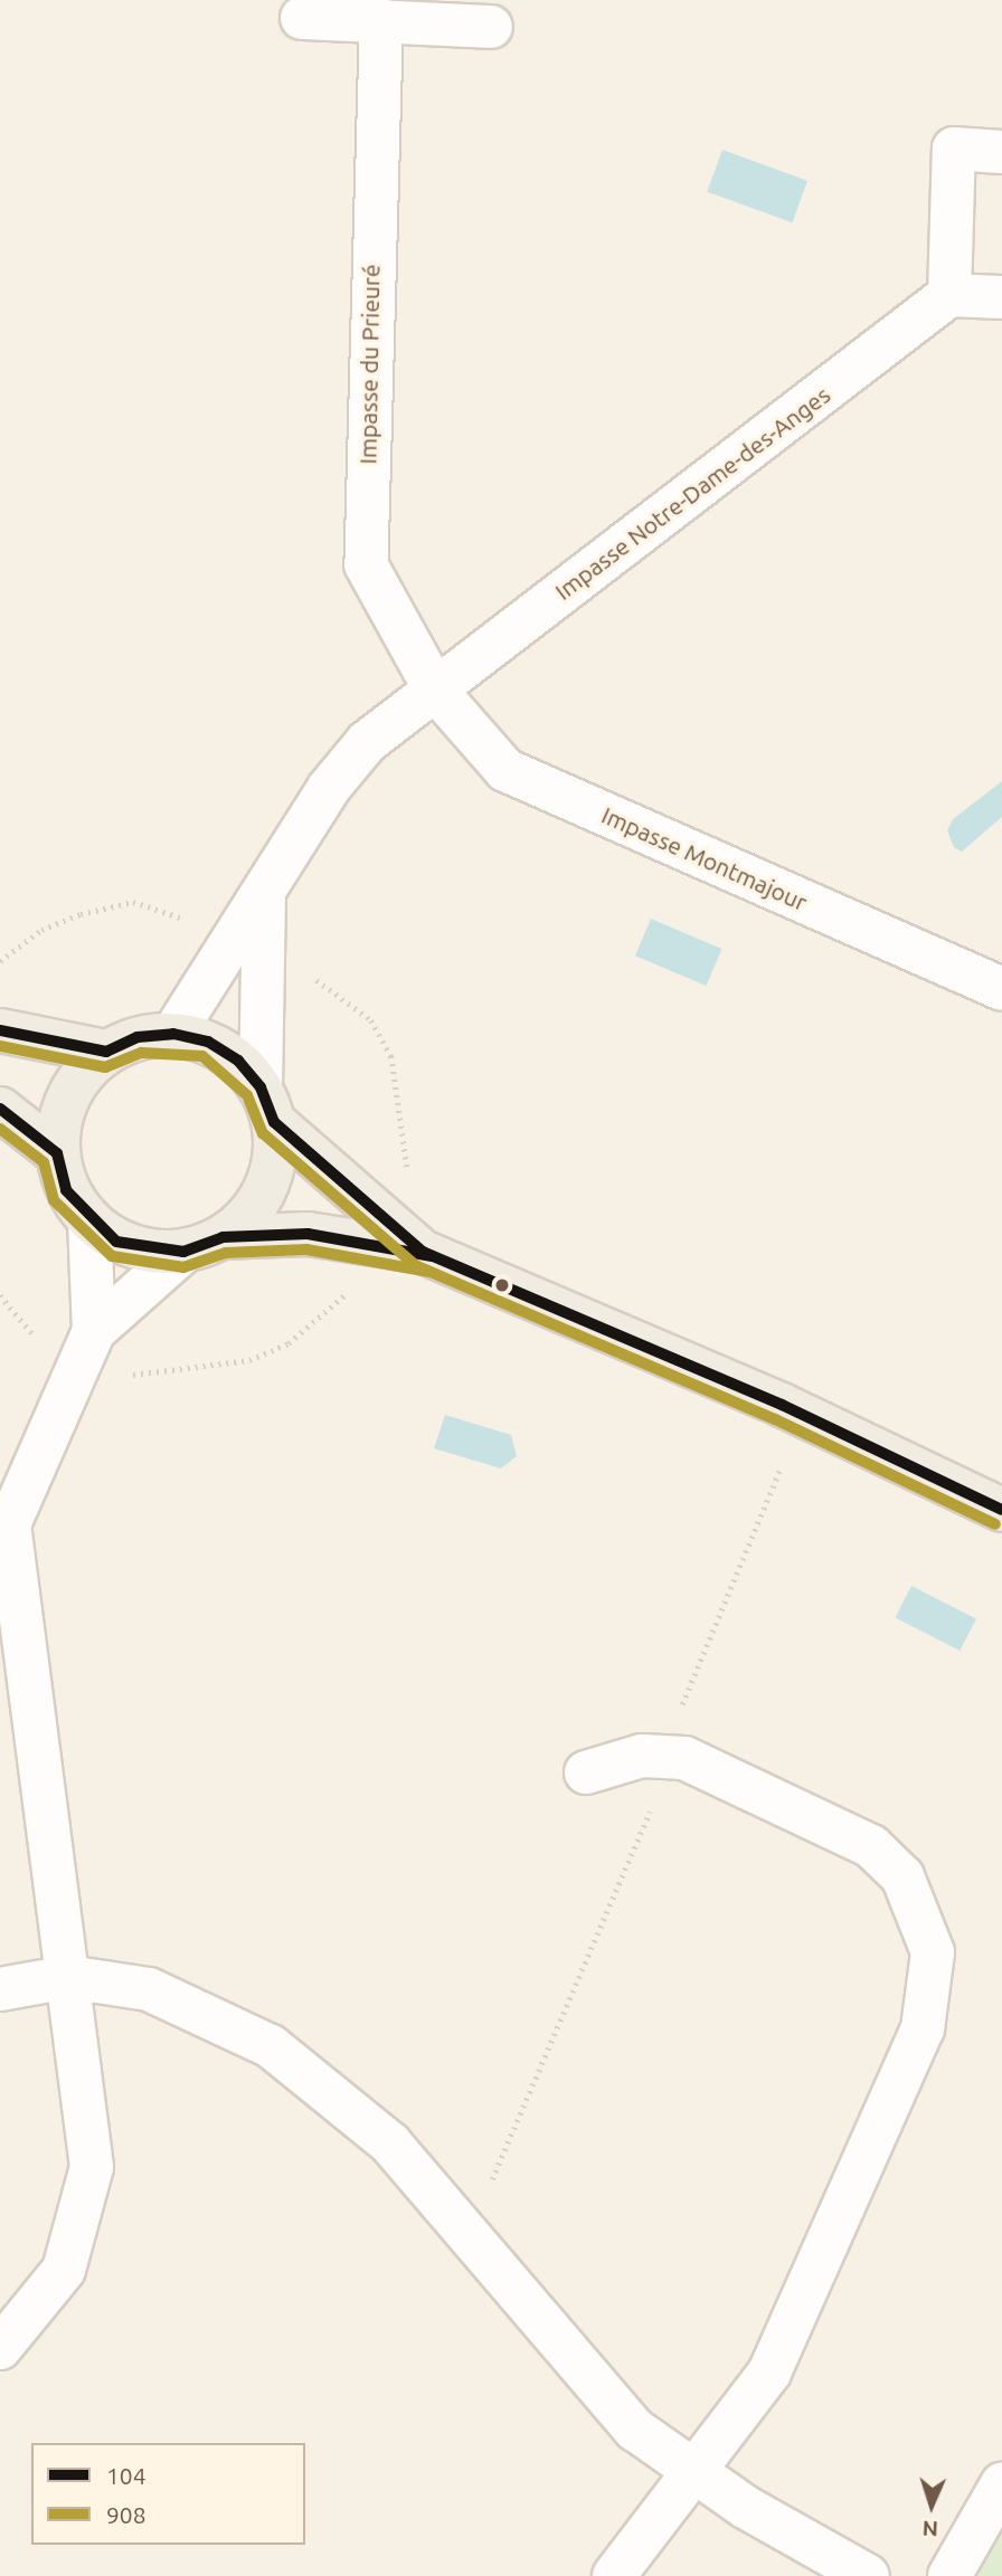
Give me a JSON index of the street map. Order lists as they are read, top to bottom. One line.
{"streets":{"street":["Impasse du Prieuré","Impasse Notre-Dame-des-Anges","Impasse Montmajour"]},"crossings":[["Impasse du Prieuré","Impasse Notre-Dame-des-Anges"],["Impasse du Prieuré","Impasse Montmajour"],["Impasse Notre-Dame-des-Anges","Impasse Montmajour"]],"lines":["transit line 104","transit line 908"],"legend":["104","908"],"north":"bottom"}
